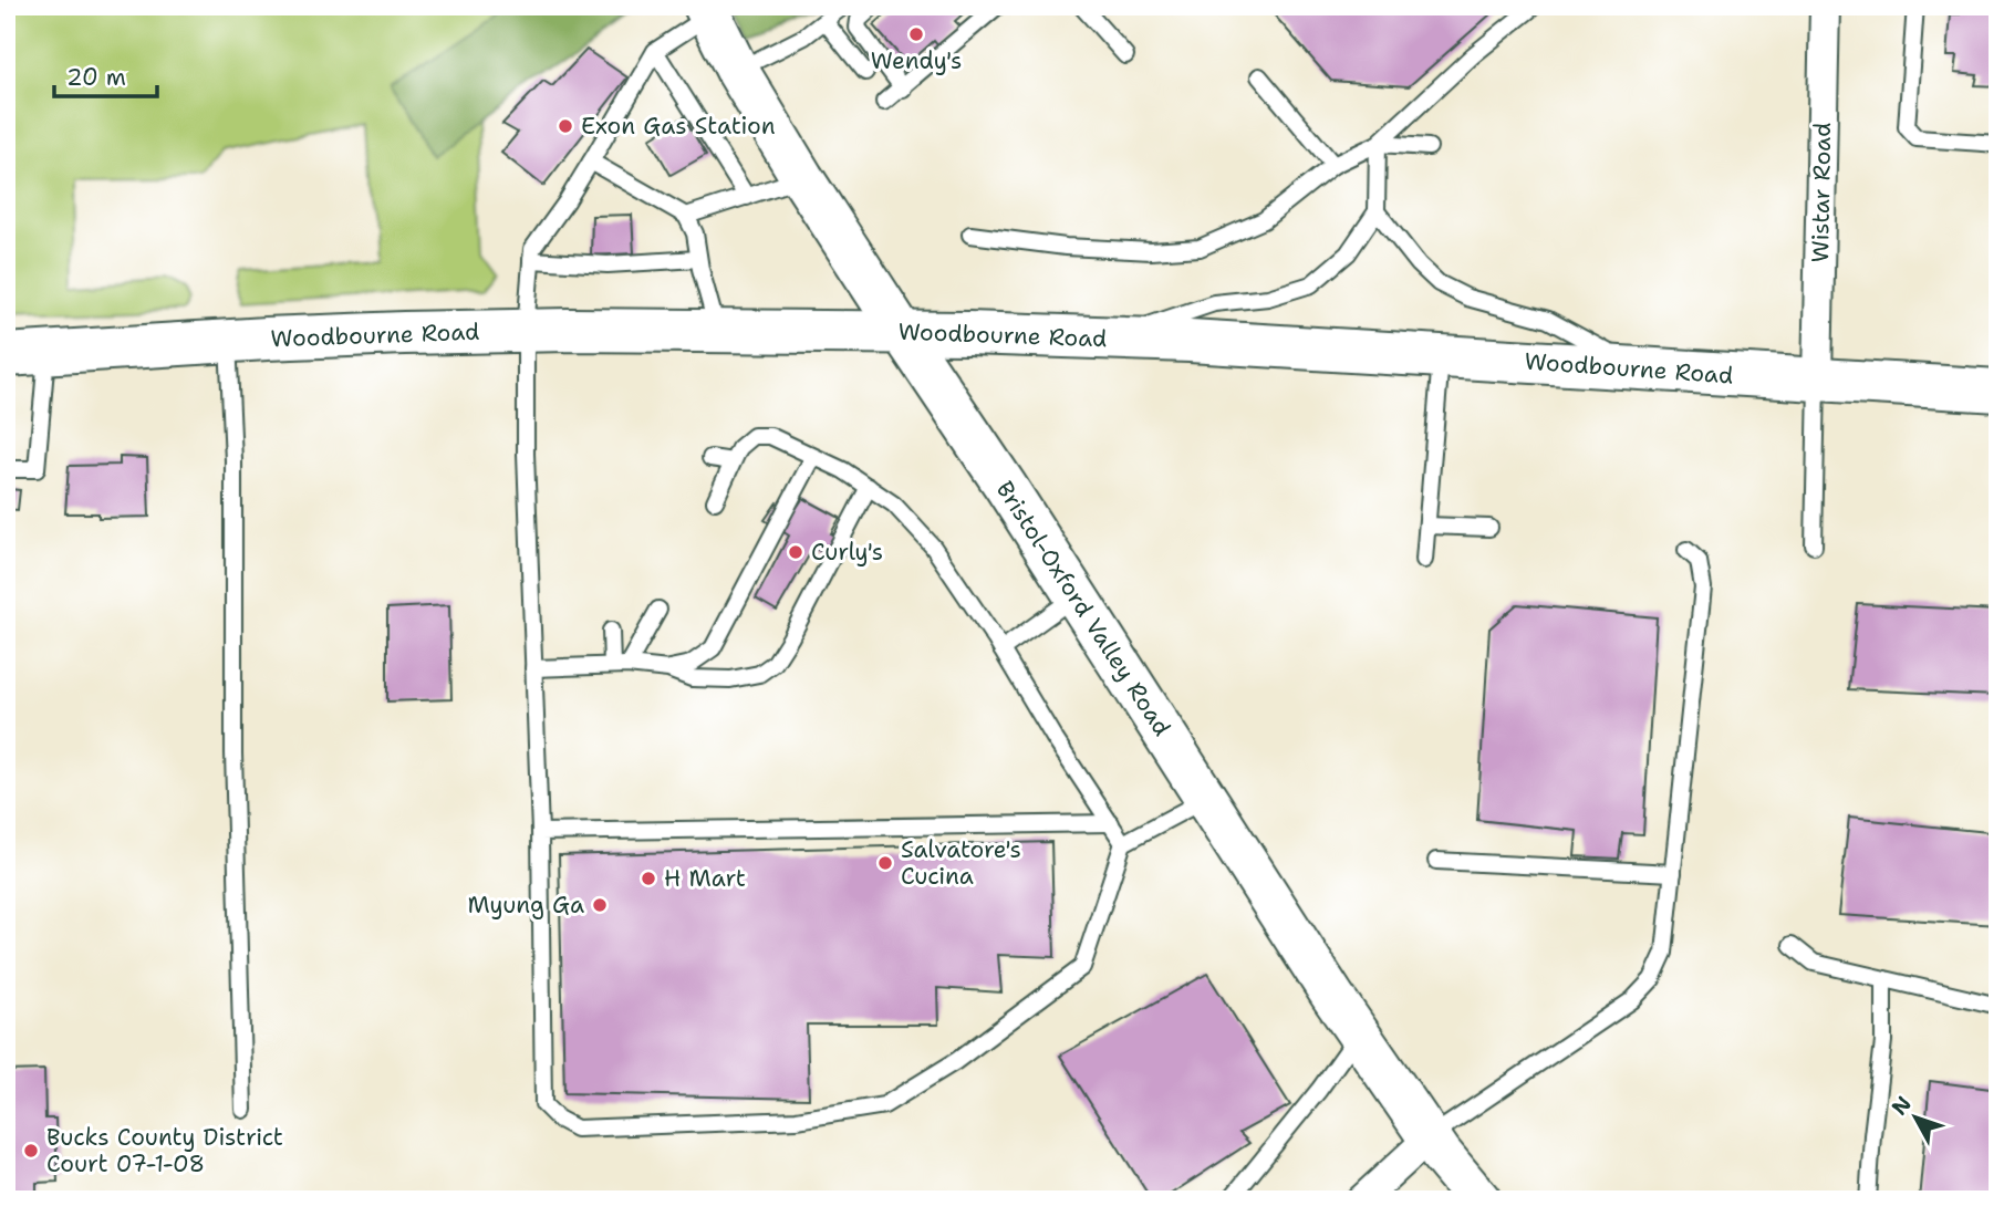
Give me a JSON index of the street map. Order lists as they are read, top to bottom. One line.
{"streets":{"main road":["Woodbourne Road","Bristol-Oxford Valley Road"],"street":["Wistar Road"]},"crossings":[["Wistar Road","Woodbourne Road"],["Woodbourne Road","Bristol-Oxford Valley Road"]],"places":["Wendy's","Exon Gas Station","Curly's","Salvatore's Cucina","H Mart","Myung Ga","Bucks County District Court 07-1-08"],"scale_bar":"20 m","north":"top left"}
